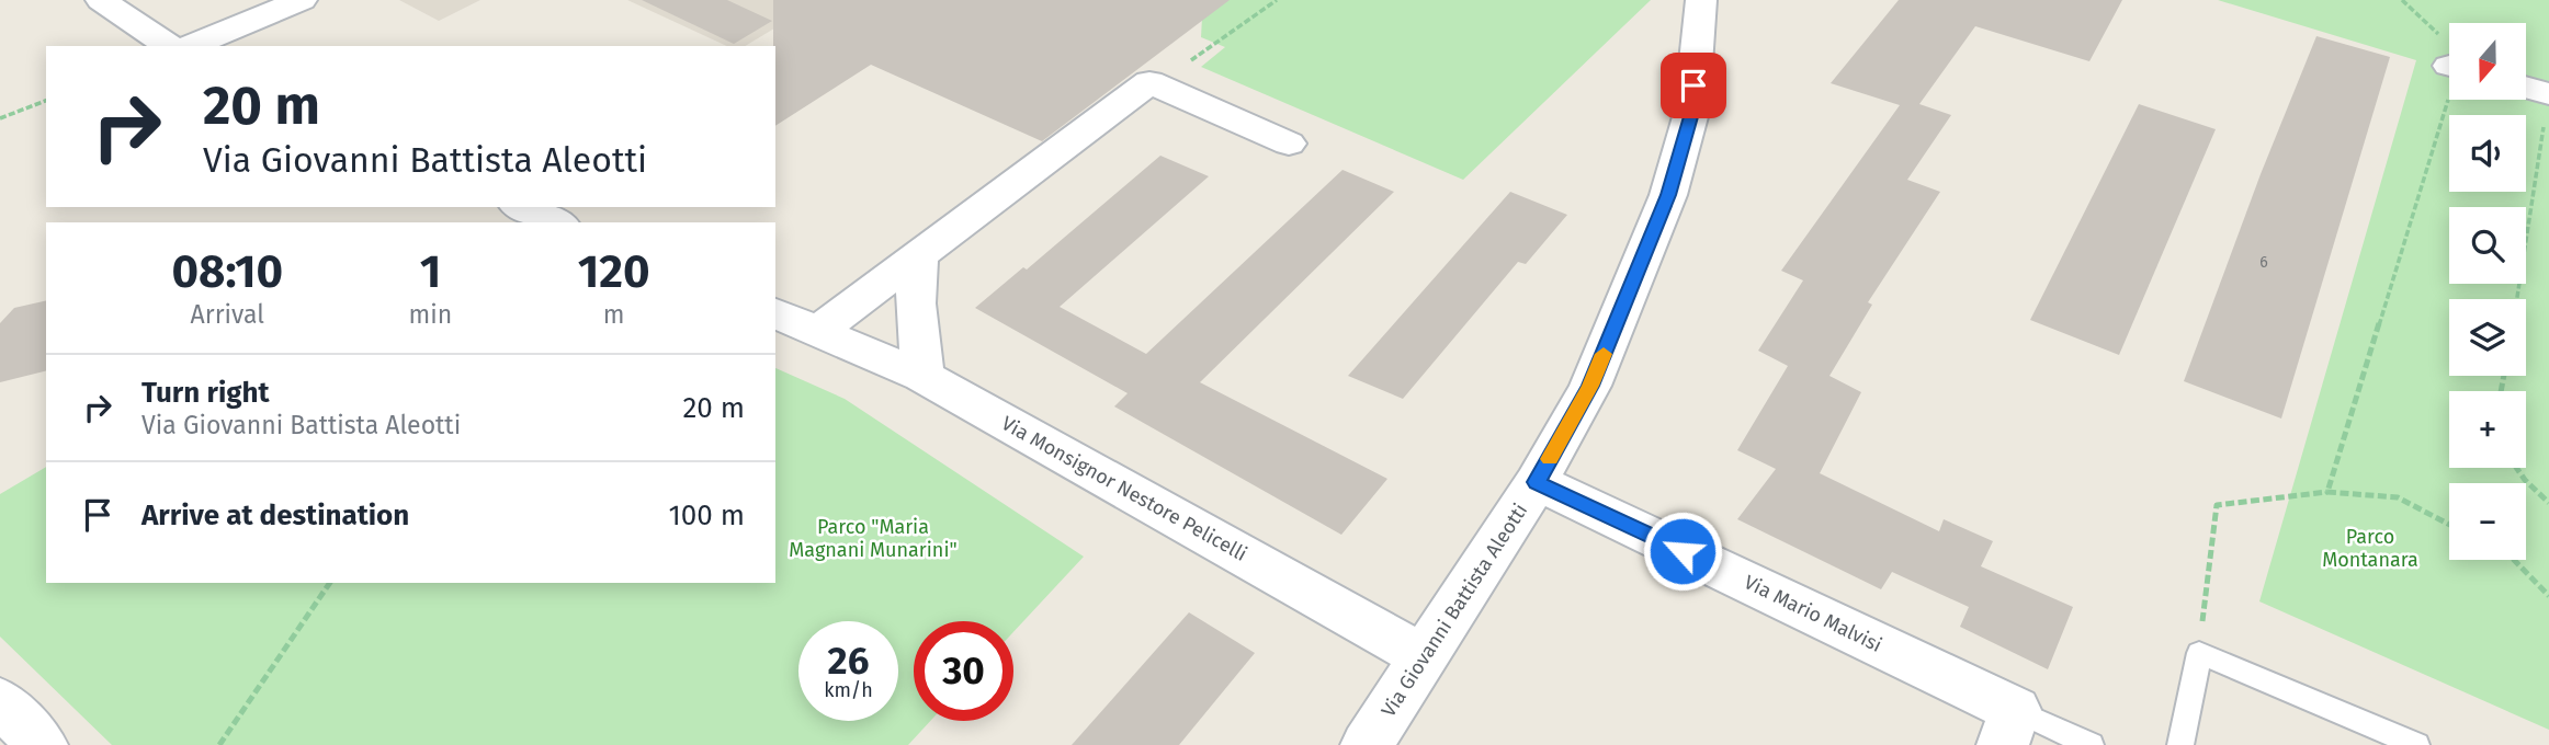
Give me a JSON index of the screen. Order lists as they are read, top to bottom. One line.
{"streets":{"street":["Via Monsignor Nestore Pelicelli","Via Giovanni Battista Aleotti","Via Mario Malvisi"]},"crossings":[["Via Monsignor Nestore Pelicelli","Via Giovanni Battista Aleotti"],["Via Giovanni Battista Aleotti","Via Mario Malvisi"]],"parks":["Parco \"Maria Magnani Munarini\"","Parco Montanara"],"house_numbers":["6"],"north":"bottom","page":{"map_buttons":["+","−"],"turn":["20 m","Via Giovanni Battista Aleotti"],"eta":["08:10","Arrival","1","min","120","m"],"list":[{"name":"Turn right","note":"Via Giovanni Battista Aleotti","value":"20 m"},{"name":"Arrive at destination","value":"100 m"}],"speed":"26 km/h","limit":"30"}}
